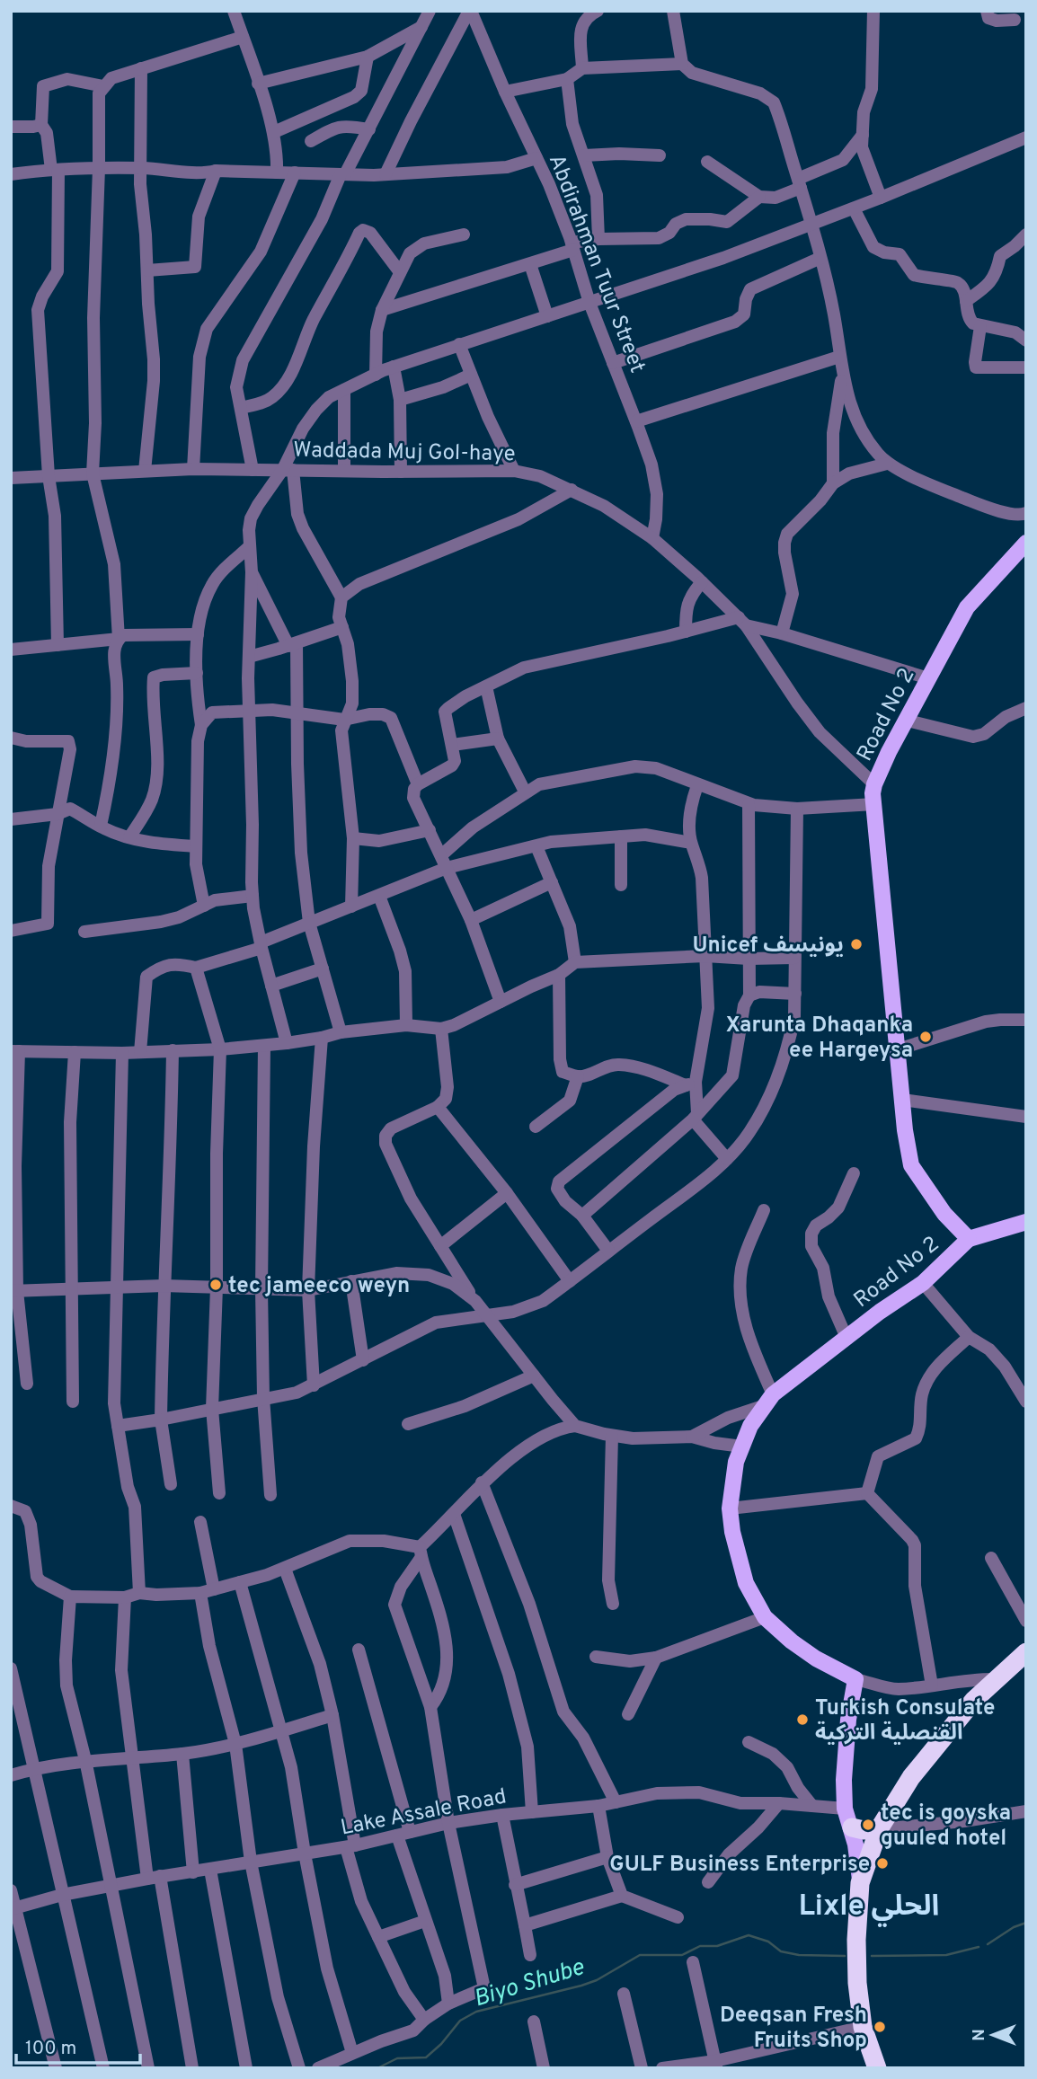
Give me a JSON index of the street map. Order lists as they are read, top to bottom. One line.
{"streets":{"main road":["Road No 2"],"street":["Abdirahman Tuur Street","Waddada Muj Gol-haye","Lake Assale Road"]},"crossings":[["Abdirahman Tuur Street","Waddada Muj Gol-haye"],["Waddada Muj Gol-haye","Road No 2"]],"districts":["Lixle الحلي"],"water":["Biyo Shube"],"places":["Unicef يونيسف","Xarunta Dhaqanka ee Hargeysa","tec jameeco weyn","Turkish Consulate القنصلية التركية","tec is goyska guuled hotel","GULF Business Enterprise","Deeqsan Fresh Fruits Shop"],"scale_bar":"100 m","north":"left"}
